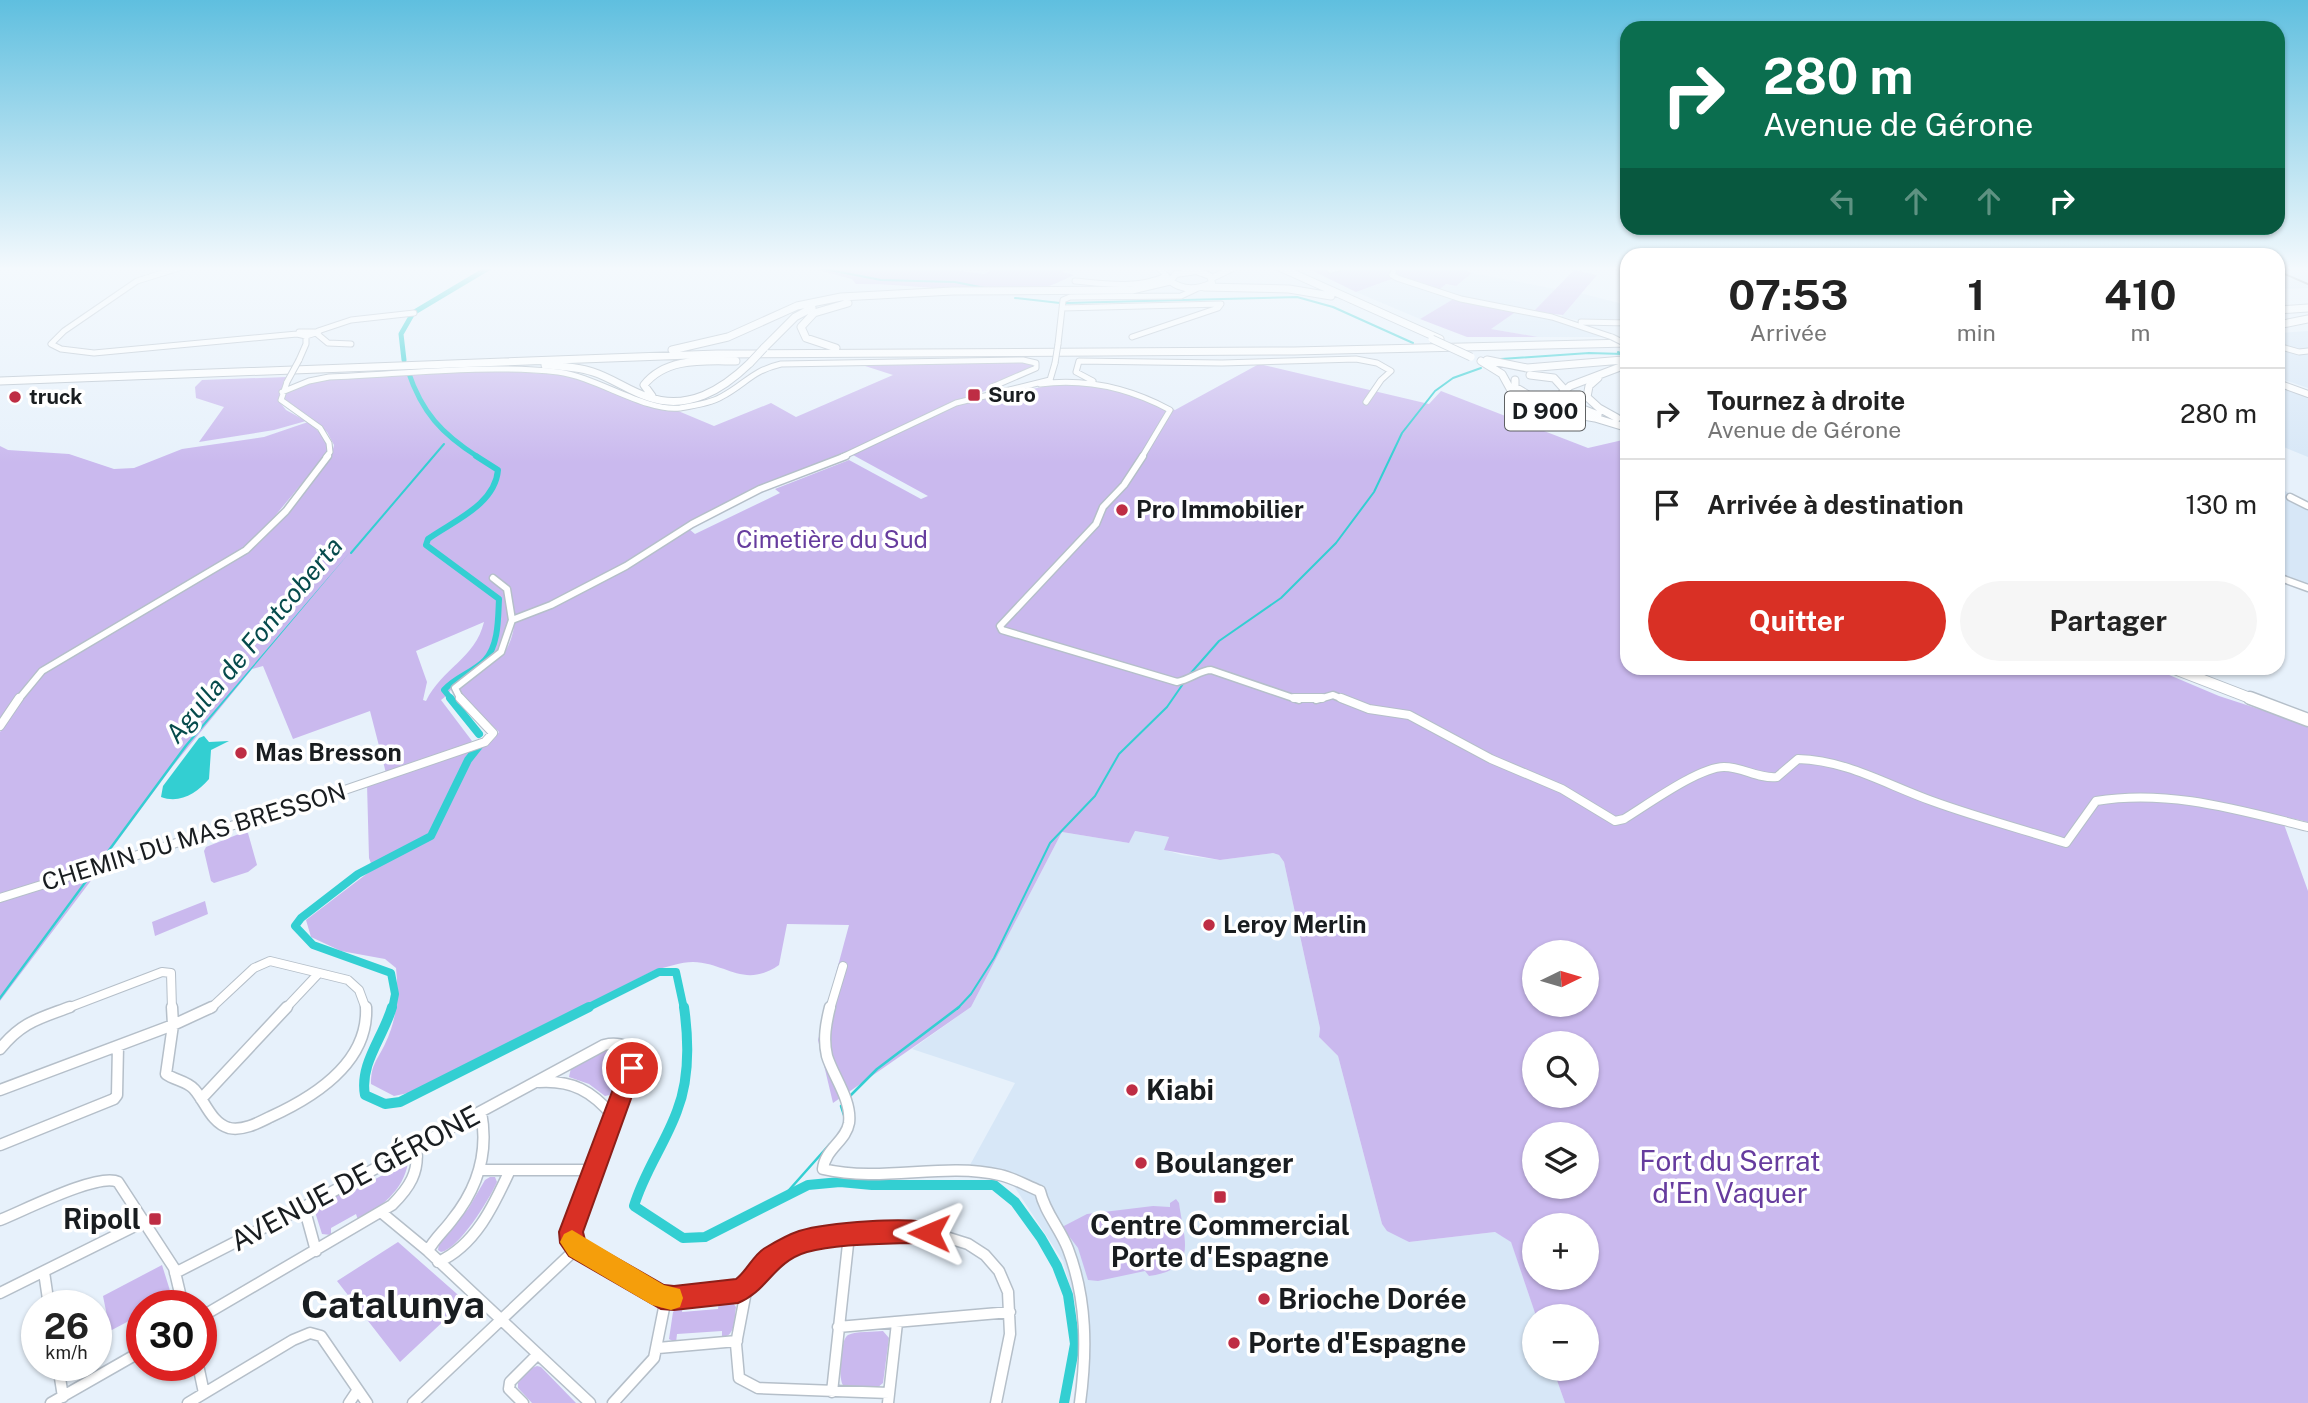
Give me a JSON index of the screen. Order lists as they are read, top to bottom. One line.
{"streets":{"highway":["D 900"],"street":["CHEMIN DU MAS BRESSON","AVENUE DE GÉRONE"]},"districts":["Catalunya"],"water":["Agulla de Fontcoberta"],"parks":["Cimetière du Sud","Fort du Serrat d'En Vaquer"],"places":{"transit":["Suro","Centre Commercial Porte d'Espagne","Ripoll"],"other":["truck","Pro Immobilier","Mas Bresson","Leroy Merlin","Kiabi","Boulanger","Brioche Dorée","Porte d'Espagne"]},"north":"right","page":{"turn":["280 m","Avenue de Gérone"],"eta":["07:53","Arrivée","1","min","410","m"],"list":[{"name":"Tournez à droite","note":"Avenue de Gérone","value":"280 m"},{"name":"Arrivée à destination","value":"130 m"}],"buttons":["Quitter","Partager"],"map_buttons":["+","−"],"speed":"26 km/h","limit":"30"}}
